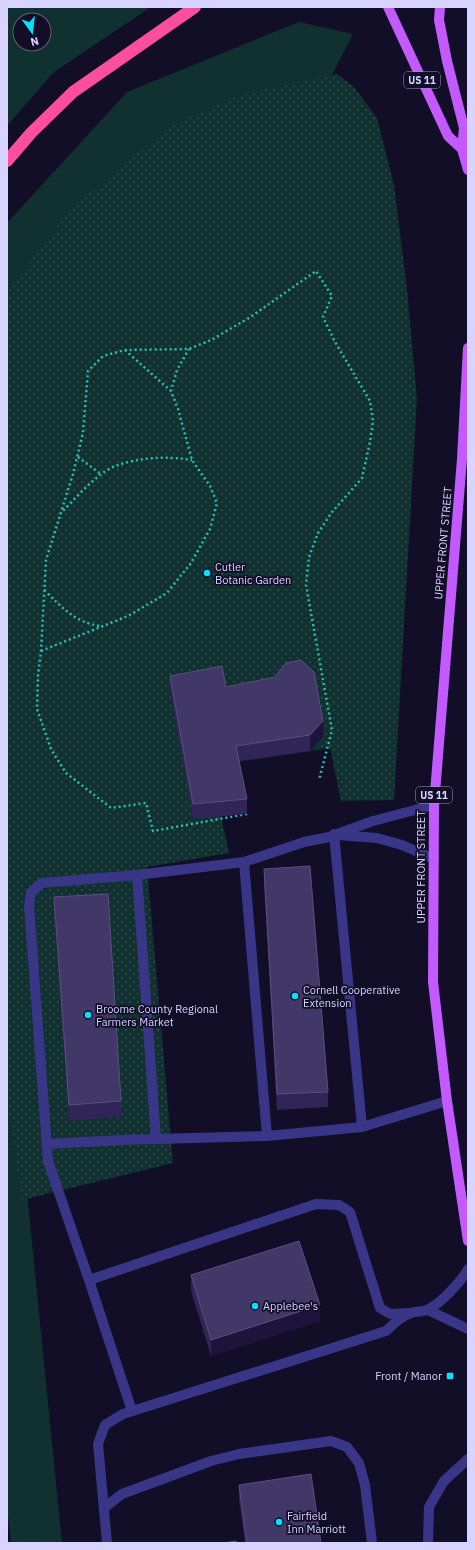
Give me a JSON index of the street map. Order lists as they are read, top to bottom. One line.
{"streets":{"main road":["US 11","UPPER FRONT STREET"]},"places":{"other":["Cutler Botanic Garden","Cornell Cooperative Extension","Broome County Regional Farmers Market","Applebee's","Fairfield Inn Marriott"],"transit":["Front / Manor"]},"north":"bottom"}
